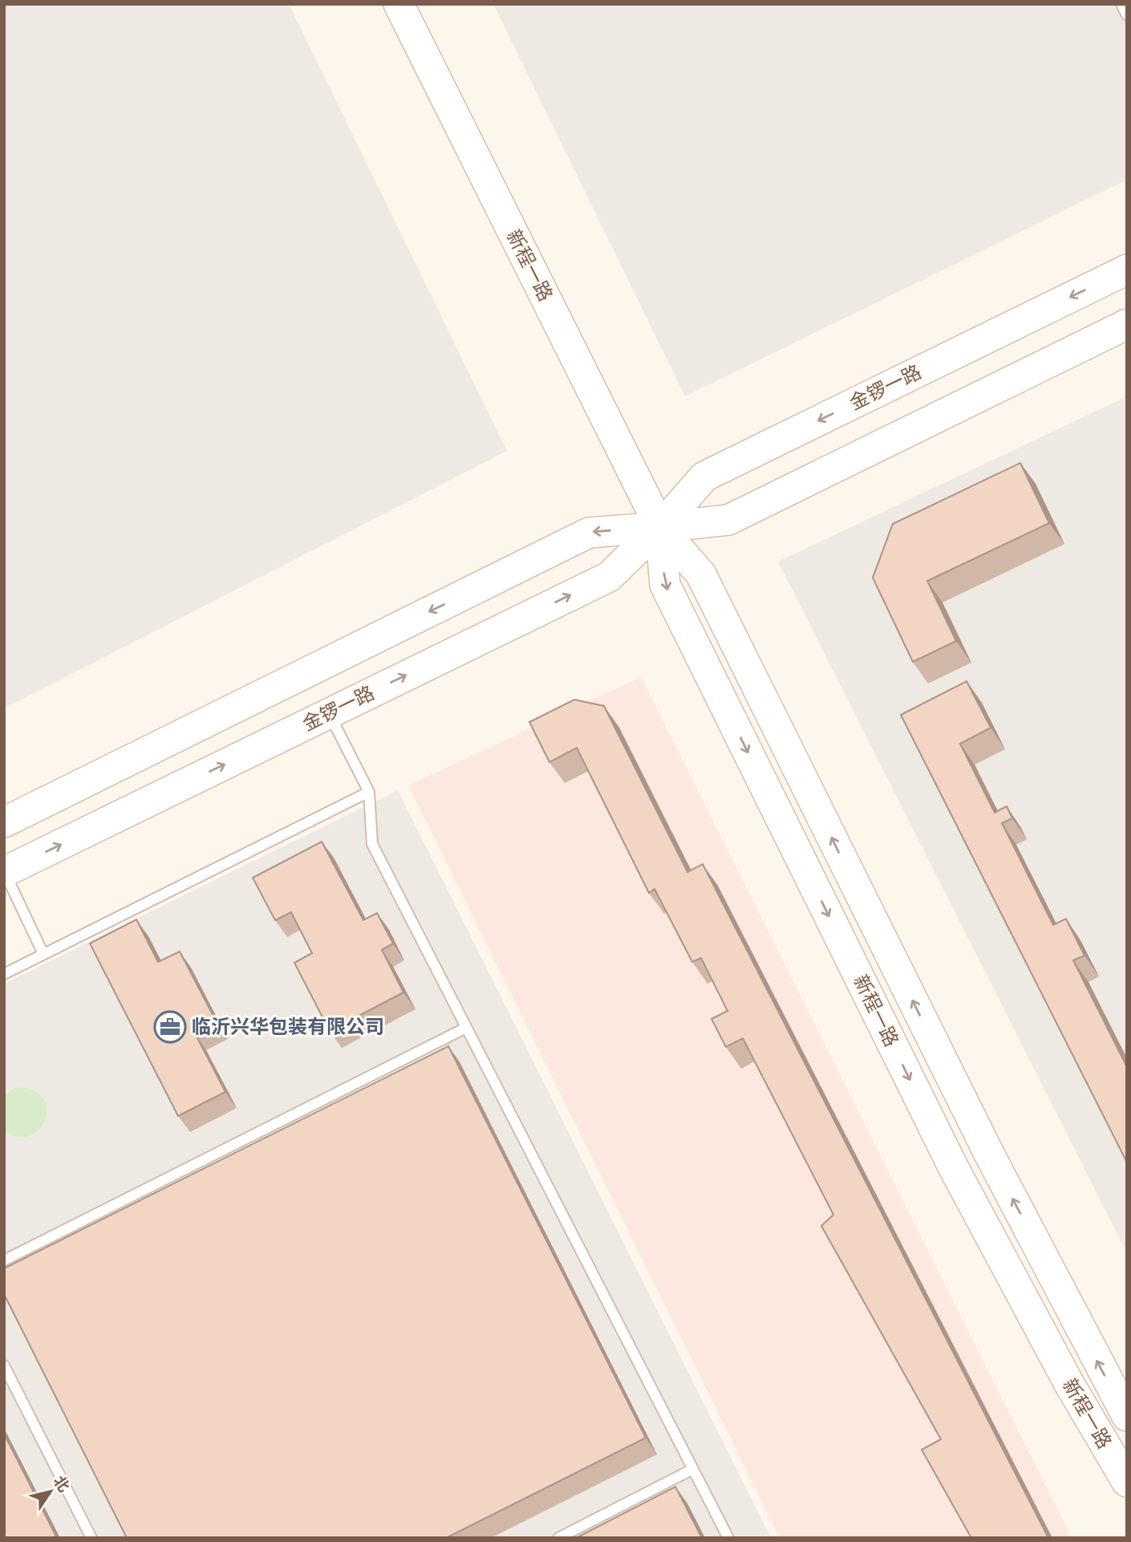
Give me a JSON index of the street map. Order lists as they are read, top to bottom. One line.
{"streets":{"main road":["新程一路","金锣一路"]},"crossings":[["新程一路","金锣一路"]],"places":{"office":["临沂兴华包装有限公司"]},"north":"top right"}
